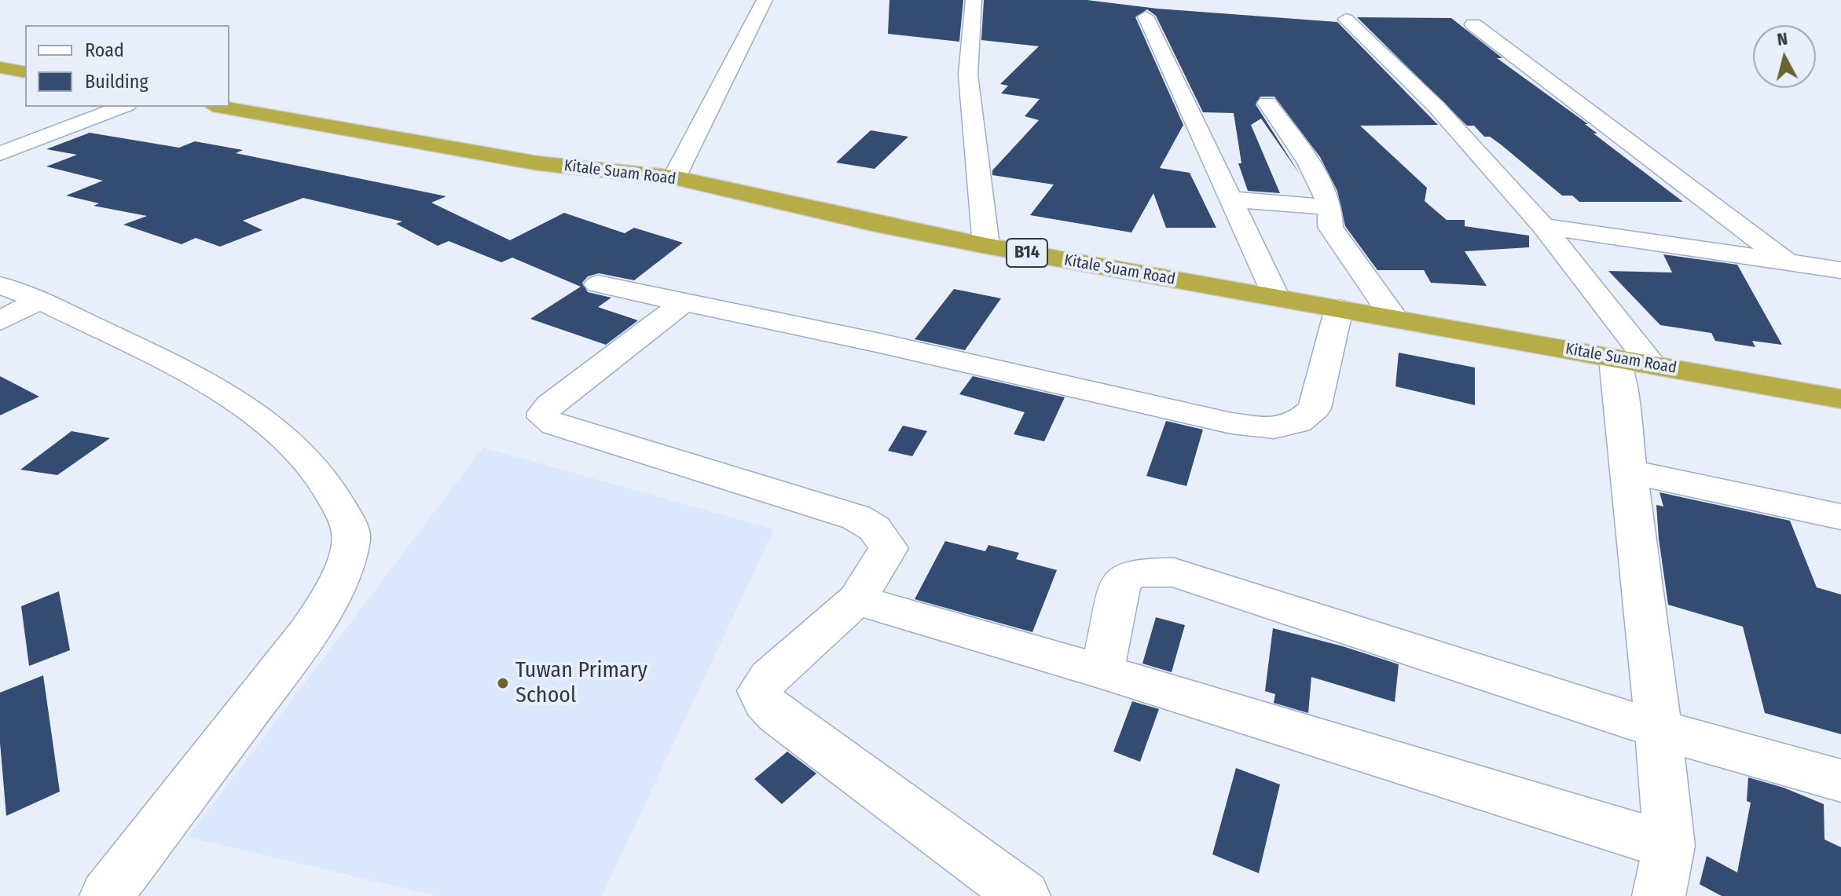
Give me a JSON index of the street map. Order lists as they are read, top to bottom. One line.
{"streets":{"highway":["Kitale Suam Road","B14"]},"places":["Tuwan Primary School"],"legend":["Road","Building"],"north":"top"}
